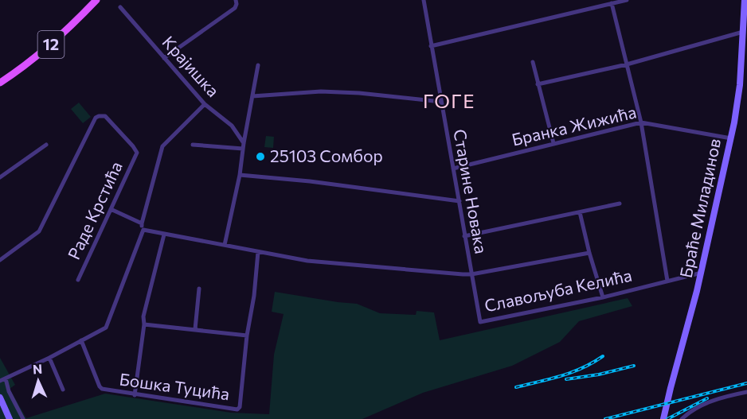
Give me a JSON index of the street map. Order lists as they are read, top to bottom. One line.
{"streets":{"main road":["12","Браће Миладинов"],"street":["Крајишка","Бранка Жижића","Старине Новака","Раде Крстића","Славољуба Келића","Бошка Туцића"]},"crossings":[["Бранка Жижића","Старине Новака"],["Бранка Жижића","Браће Миладинов"],["Старине Новака","Славољуба Келића"],["Браће Миладинов","Славољуба Келића"]],"districts":["ГОГЕ"],"places":["25103 Сомбор"],"north":"top"}
